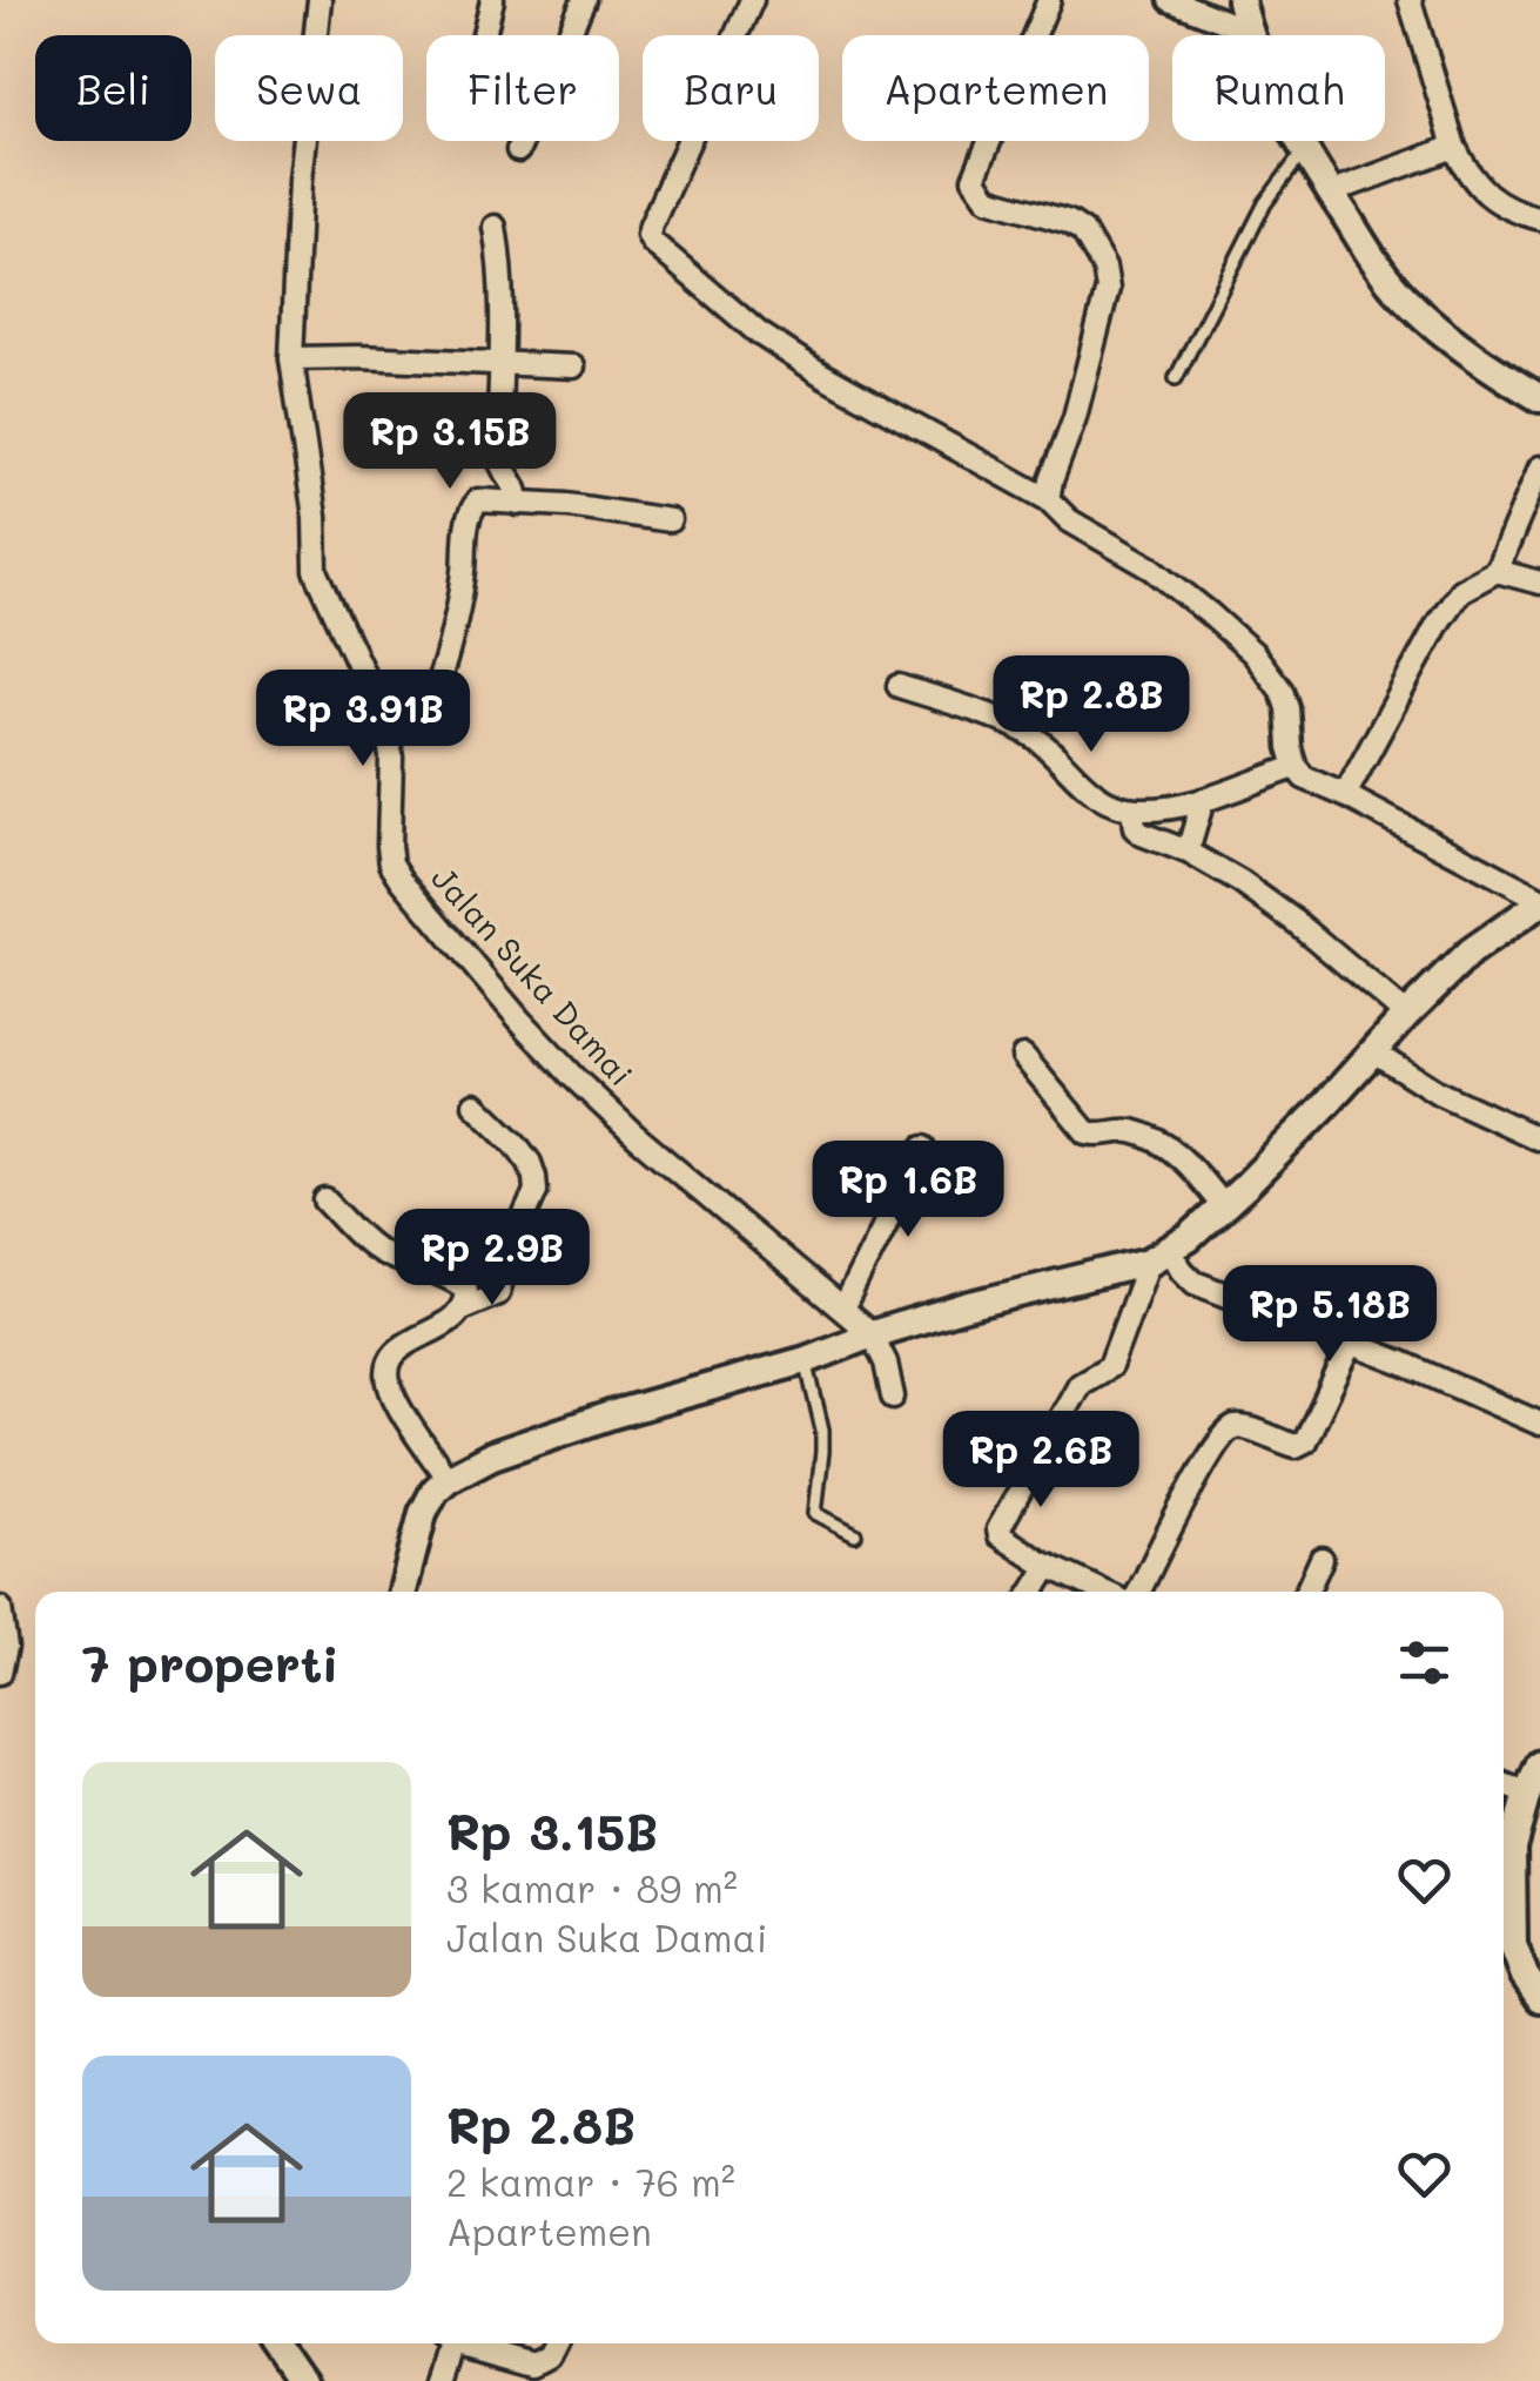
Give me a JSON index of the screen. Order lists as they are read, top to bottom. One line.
{"streets":{"street":["Jalan Suka Damai"]},"page":{"chip":["Beli","Sewa","Filter","Baru","Apartemen","Rumah"],"price":["Rp 3.15B","Rp 2.8B","Rp 3.91B","Rp 1.6B","Rp 2.9B","Rp 5.18B","Rp 2.6B"],"heading":"7 properti","list":[{"name":"Rp 3.15B","note":"3 kamar · 89 m² · Jalan Suka Damai"},{"name":"Rp 2.8B","note":"2 kamar · 76 m² · Apartemen"}]}}
